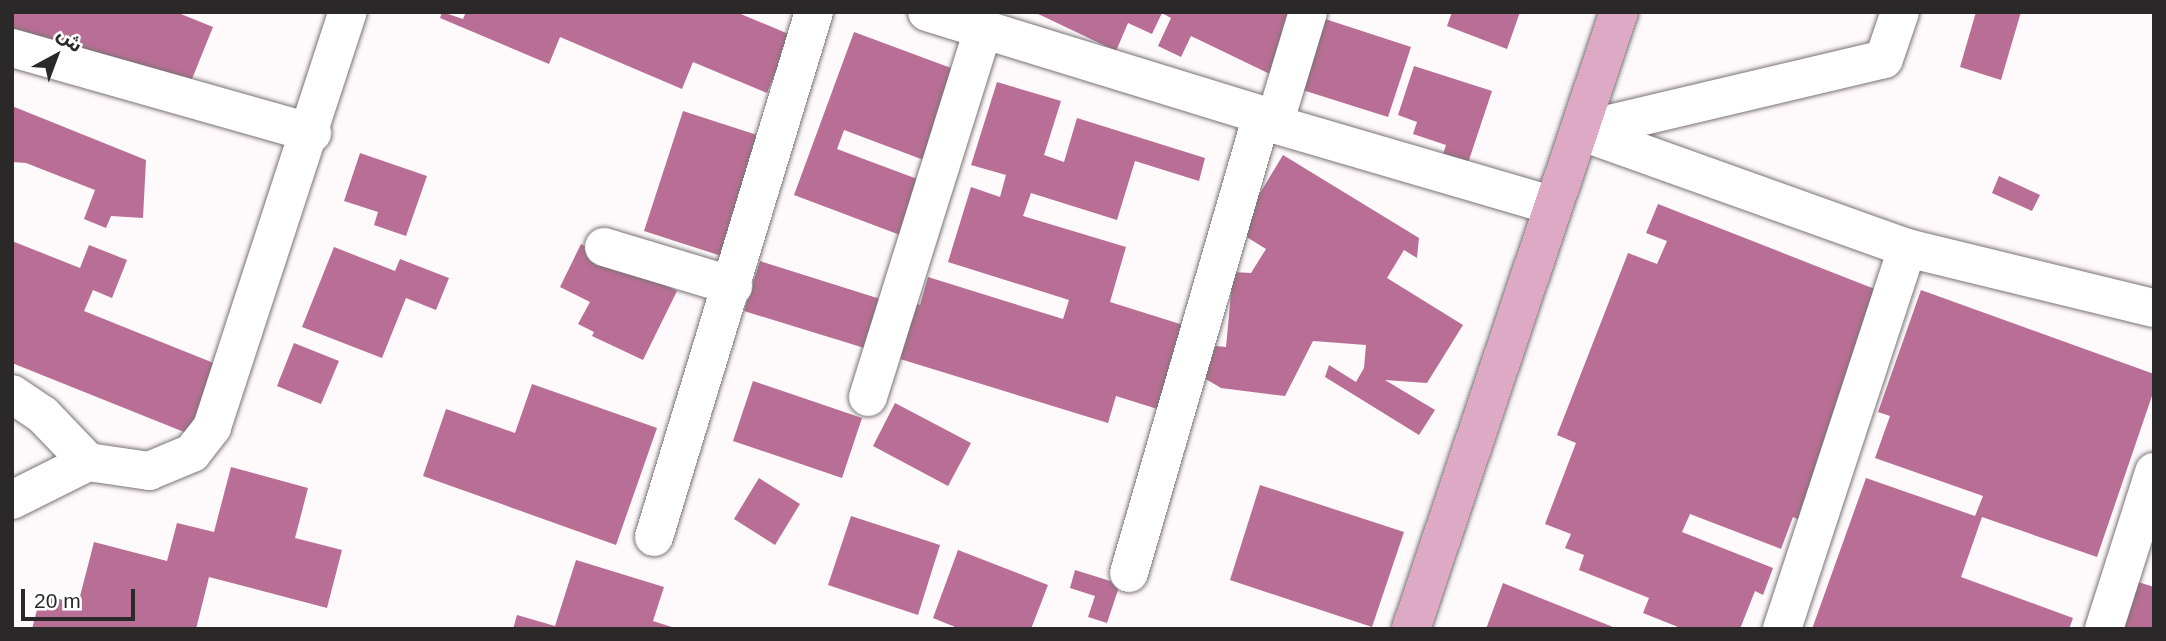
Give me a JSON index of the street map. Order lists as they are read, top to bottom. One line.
{"scale_bar":"20 m","north":"top right"}
